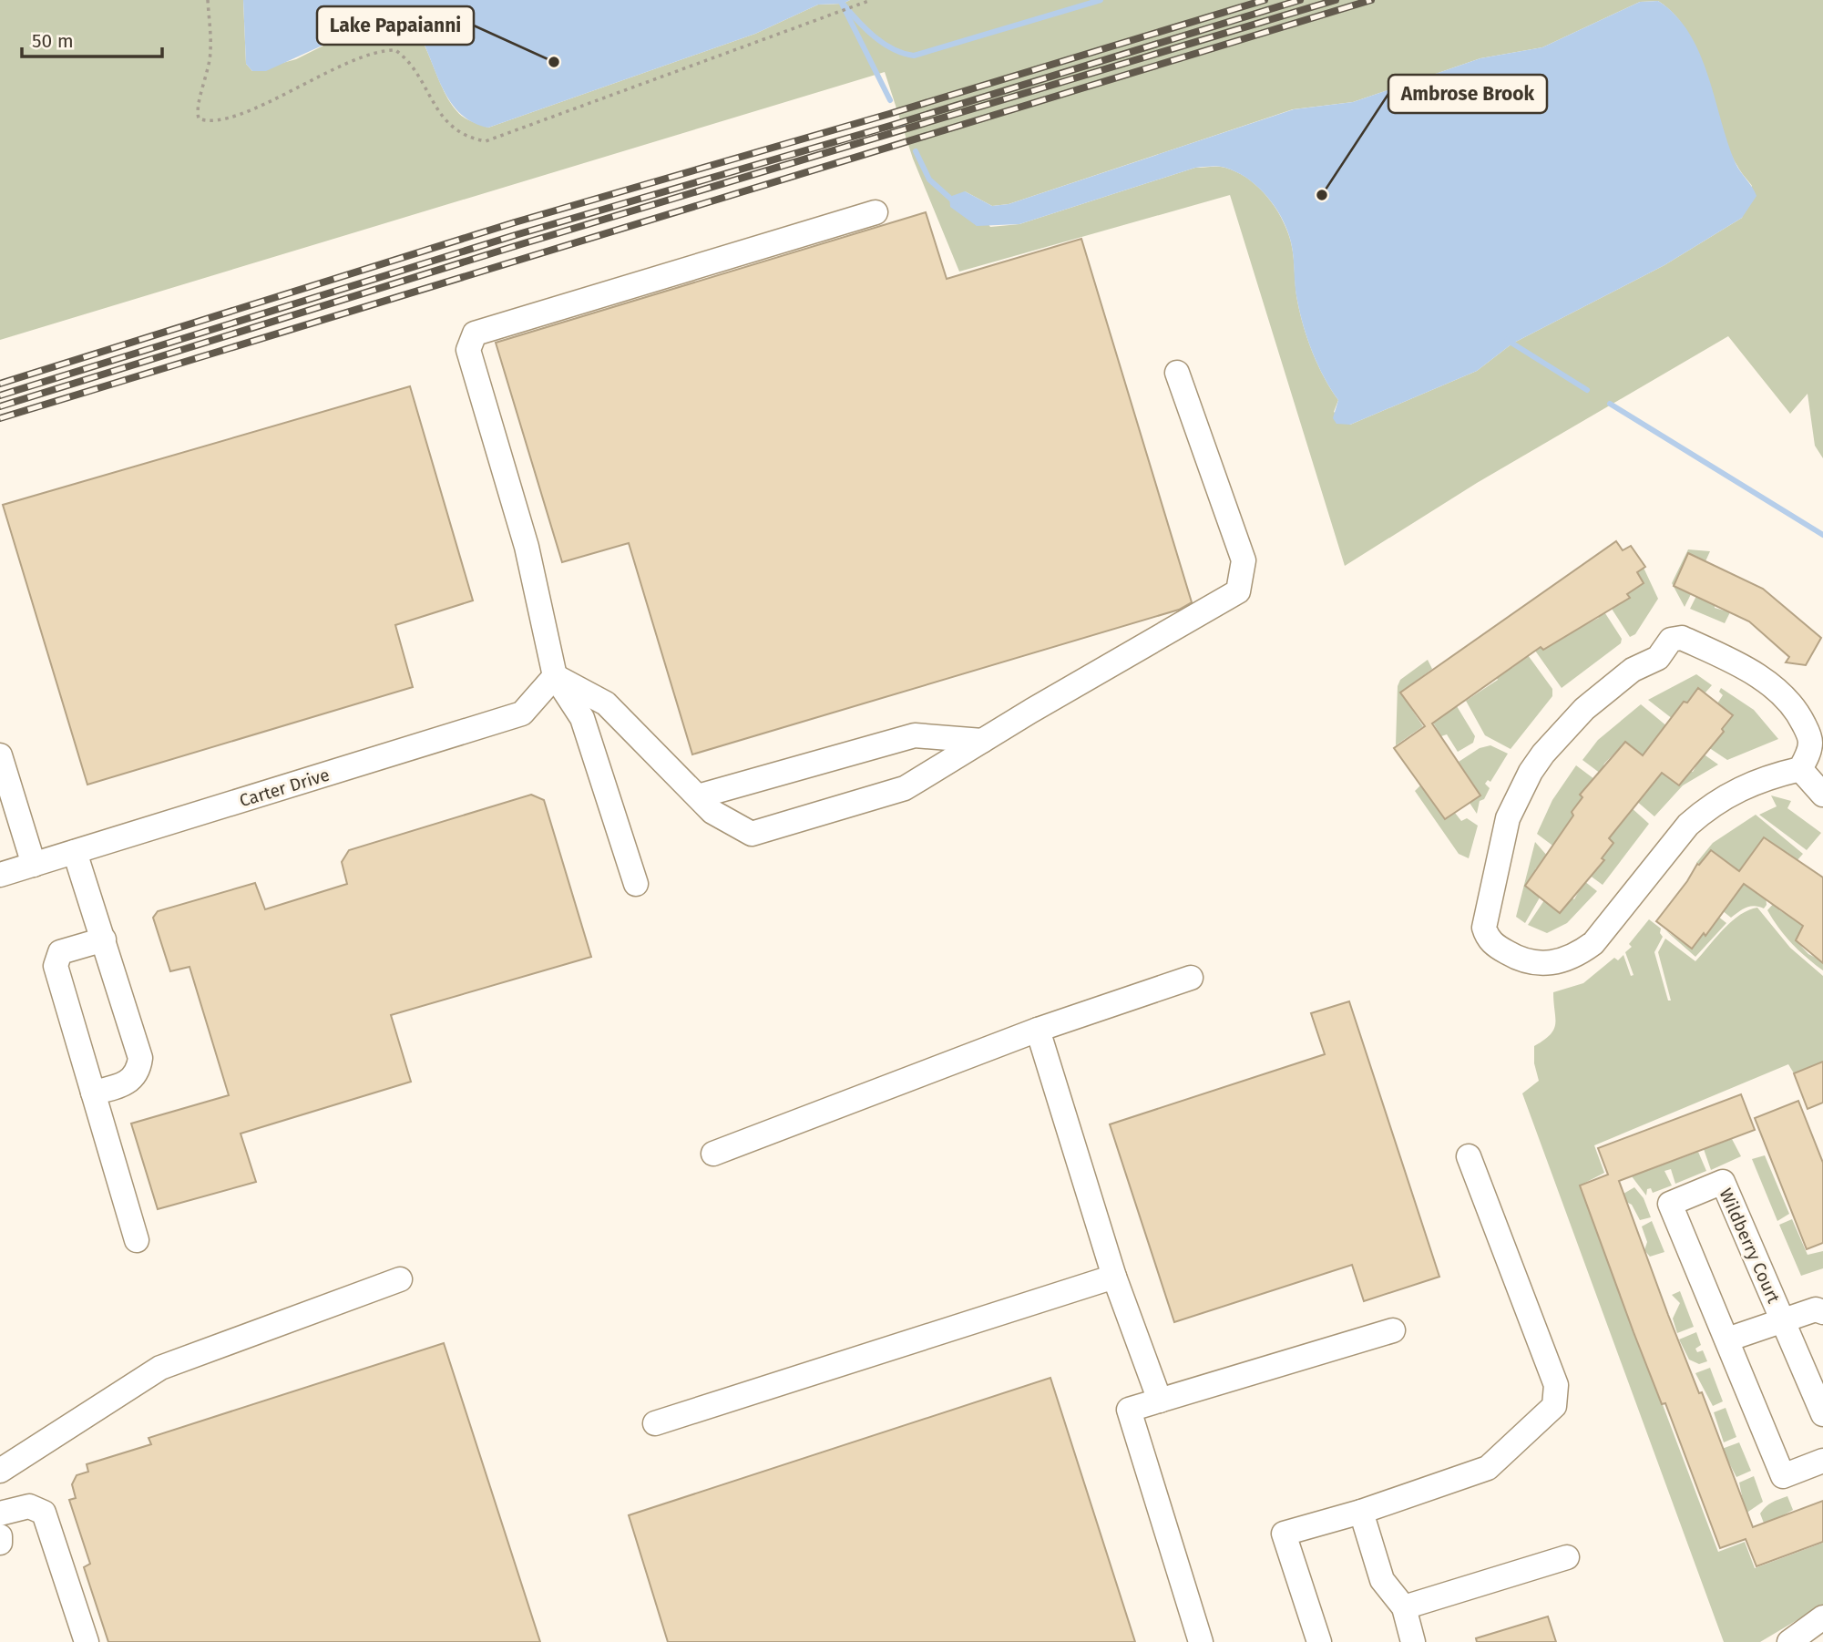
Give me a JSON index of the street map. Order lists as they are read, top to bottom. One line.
{"streets":{"street":["Carter Drive","Wildberry Court"]},"places":["Lake Papaianni","Ambrose Brook"],"scale_bar":"50 m"}
